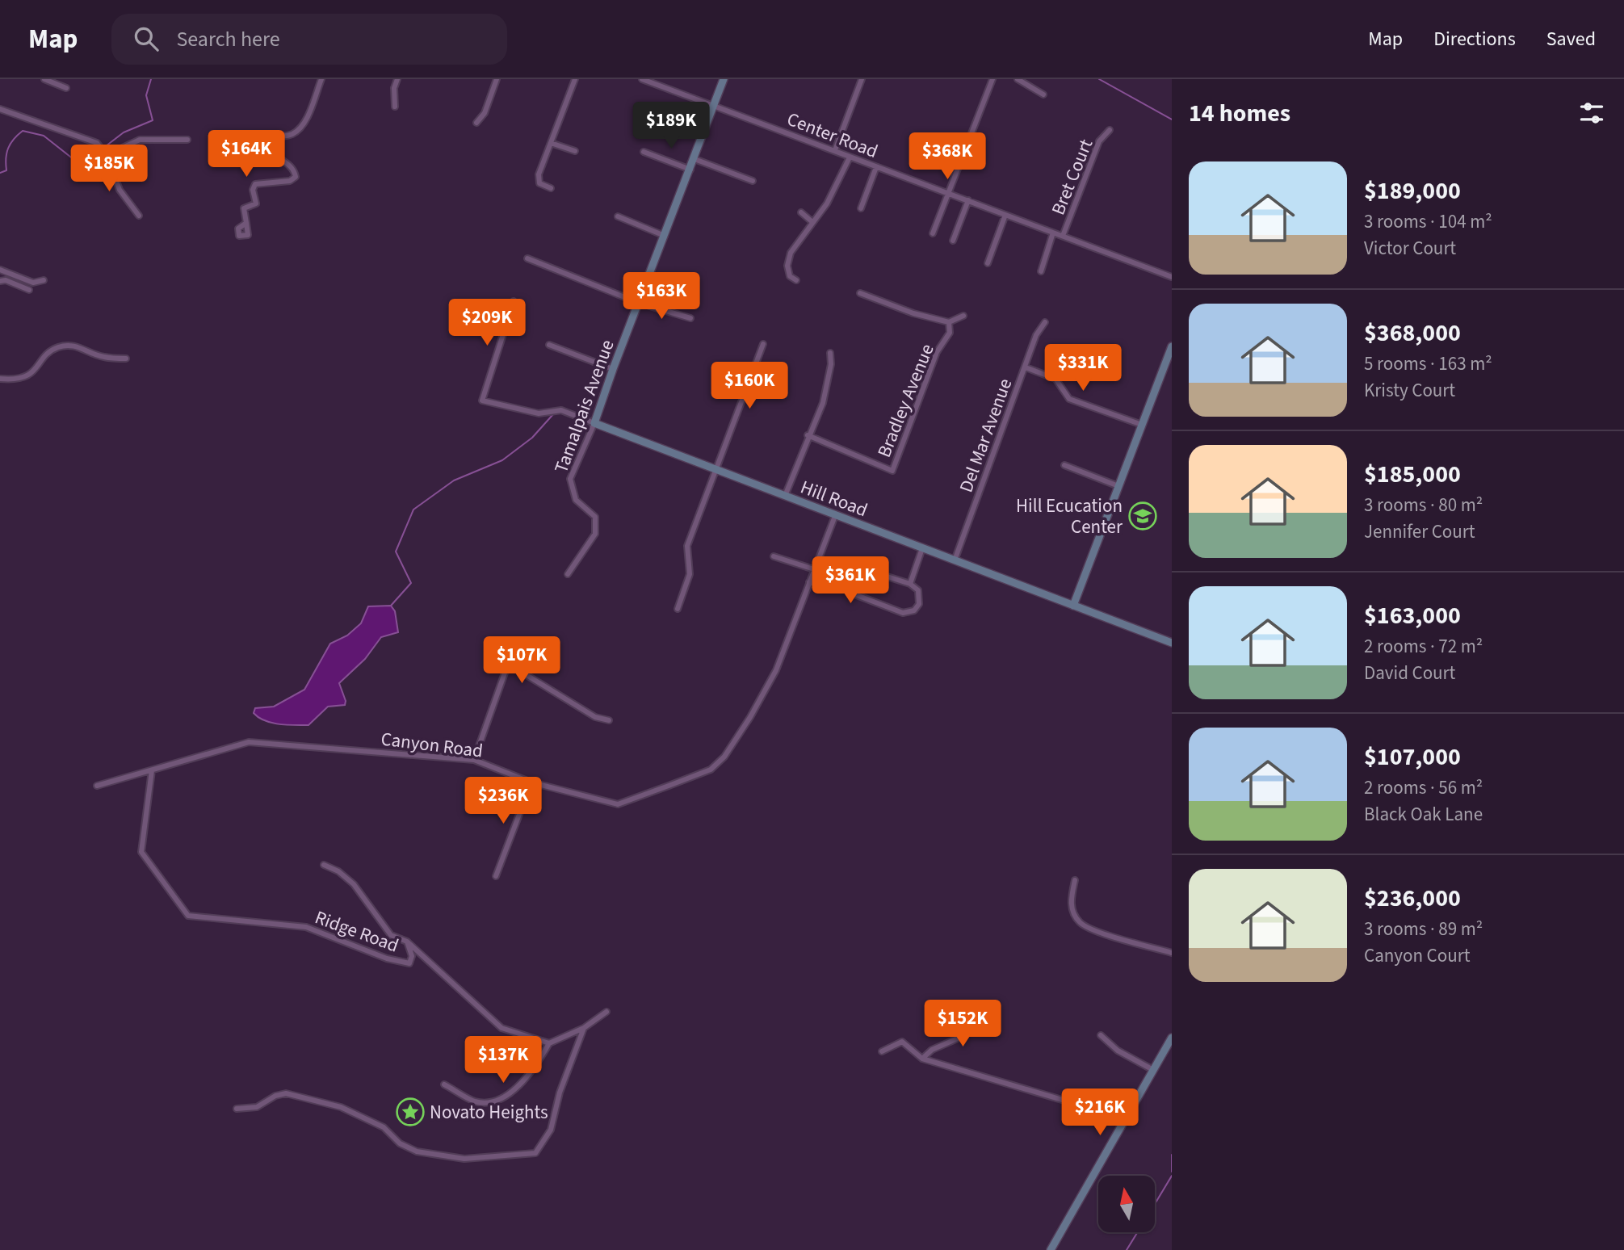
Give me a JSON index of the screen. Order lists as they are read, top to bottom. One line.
{"streets":{"street":["Center Road","Bret Court","Bradley Avenue","Tamalpais Avenue","Del Mar Avenue","Hill Road","Canyon Road","Ridge Road"]},"crossings":[["Center Road","Bret Court"],["Center Road","Tamalpais Avenue"],["Tamalpais Avenue","Hill Road"],["Del Mar Avenue","Hill Road"],["Hill Road","Canyon Road"],["Canyon Road","Ridge Road"]],"places":{"school or university":["Hill Ecucation Center"],"place":["Novato Heights"]},"north":"top","page":{"header":"Map","search":"Search here","nav":["Map","Directions","Saved"],"heading":"14 homes","price":["$189K","$164K","$368K","$185K","$163K","$209K","$331K","$160K","$361K","$107K","$236K","$152K","$137K","$216K"],"list":[{"name":"$189,000","note":"3 rooms · 104 m² · Victor Court"},{"name":"$368,000","note":"5 rooms · 163 m² · Kristy Court"},{"name":"$185,000","note":"3 rooms · 80 m² · Jennifer Court"},{"name":"$163,000","note":"2 rooms · 72 m² · David Court"},{"name":"$107,000","note":"2 rooms · 56 m² · Black Oak Lane"},{"name":"$236,000","note":"3 rooms · 89 m² · Canyon Court"}]}}
